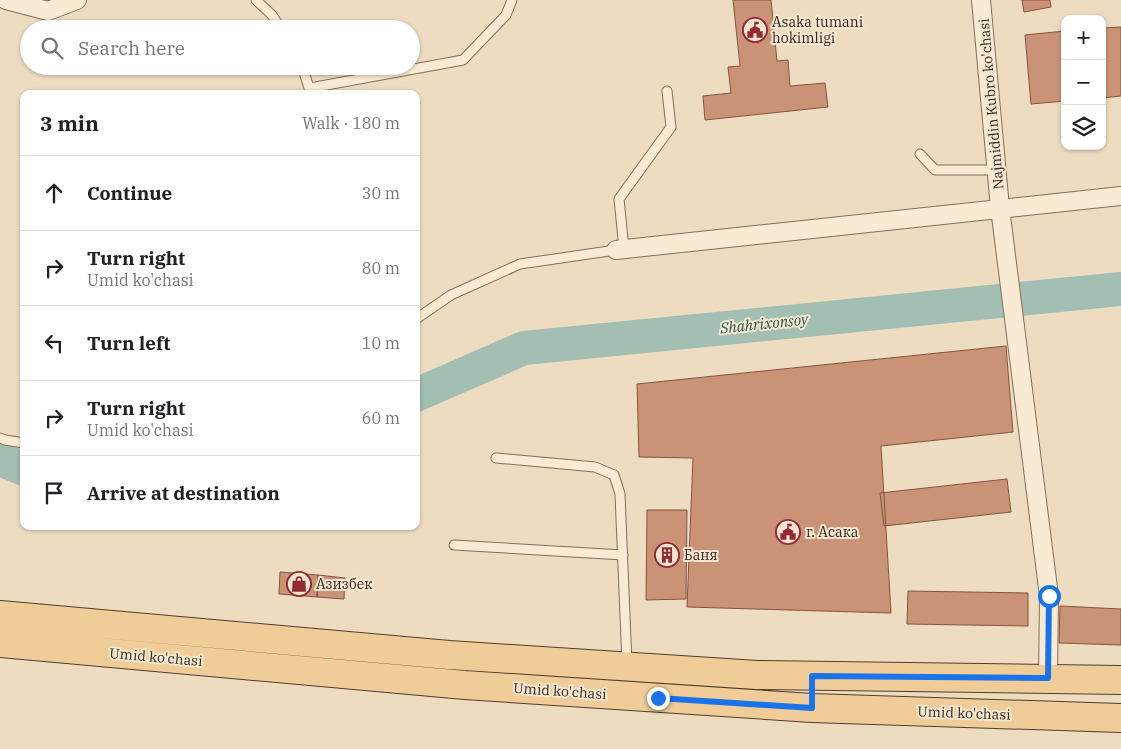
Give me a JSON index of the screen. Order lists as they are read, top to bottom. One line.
{"streets":{"main road":["Umid ko'chasi"],"street":["Najmiddin Kubro ko'chasi"]},"crossings":[["Najmiddin Kubro ko'chasi","Umid ko'chasi"]],"water":["Shahrixonsoy"],"places":{"public building":["Asaka tumani hokimligi","г. Асака"],"building":["Баня"],"shop":["Азизбек"]},"page":{"map_buttons":["+","−"],"search":"Search here","heading":["3 min","Walk · 180 m"],"list":[["Continue","30 m"],["Turn right","Umid ko'chasi","80 m"],["Turn left","10 m"],["Turn right","Umid ko'chasi","60 m"],"Arrive at destination"]}}
